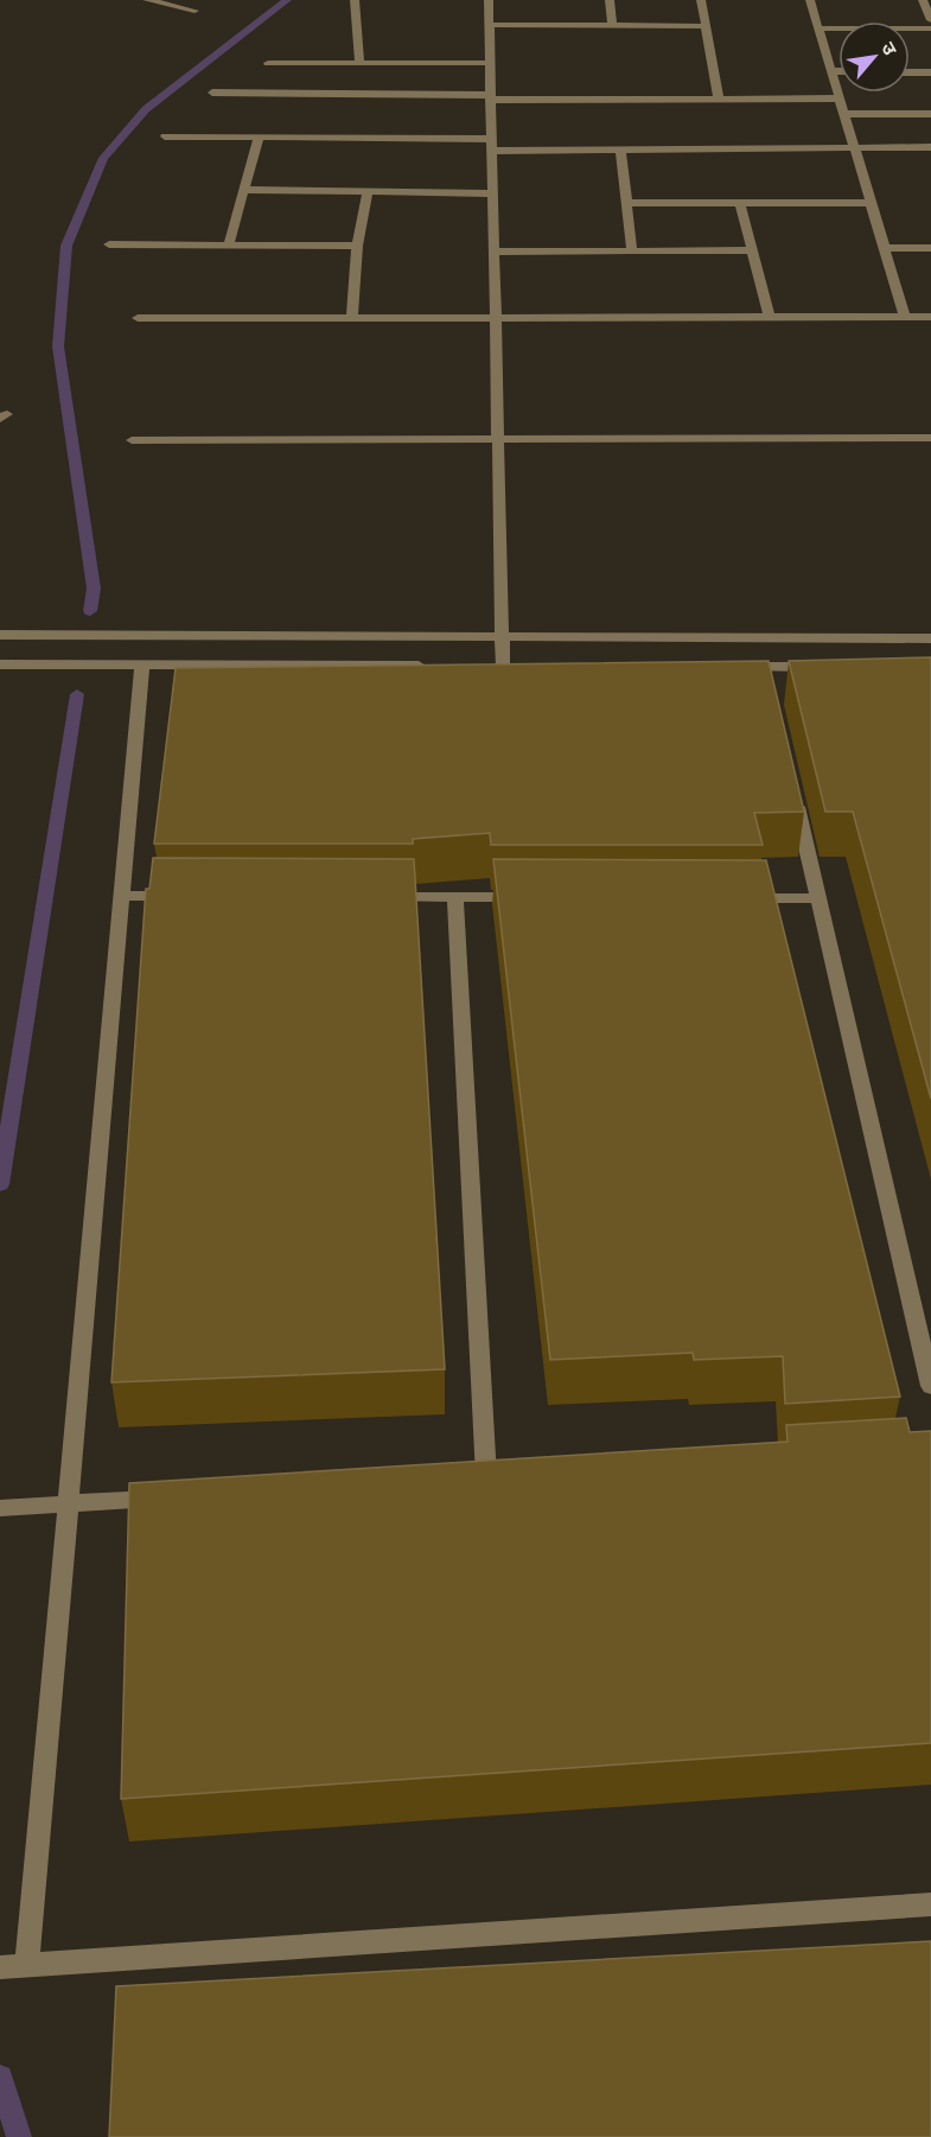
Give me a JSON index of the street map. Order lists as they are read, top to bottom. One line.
{"north":"top right"}
